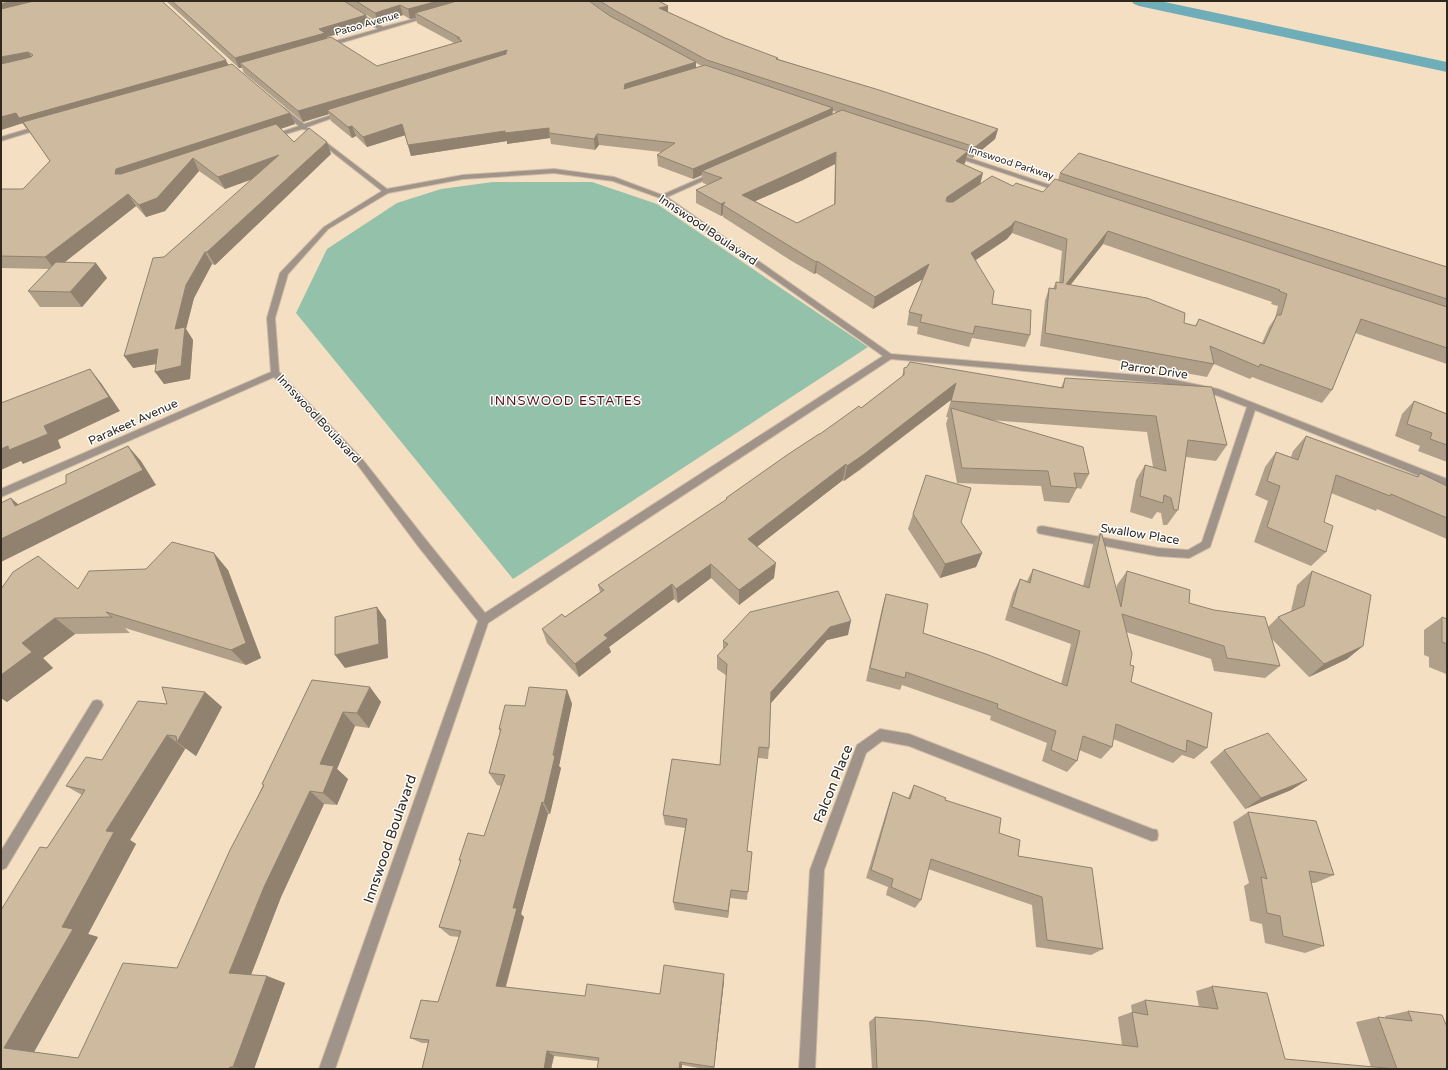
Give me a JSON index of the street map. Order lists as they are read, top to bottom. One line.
{"streets":{"street":["Patoo Avenue","Innswood Parkway","Innswood Boulavard","Parrot Drive","Parakeet Avenue","Swallow Place","Falcon Place"]},"crossings":[["Innswood Boulavard","Parrot Drive"],["Innswood Boulavard","Parakeet Avenue"],["Parrot Drive","Swallow Place"]],"districts":["INNSWOOD ESTATES"]}
